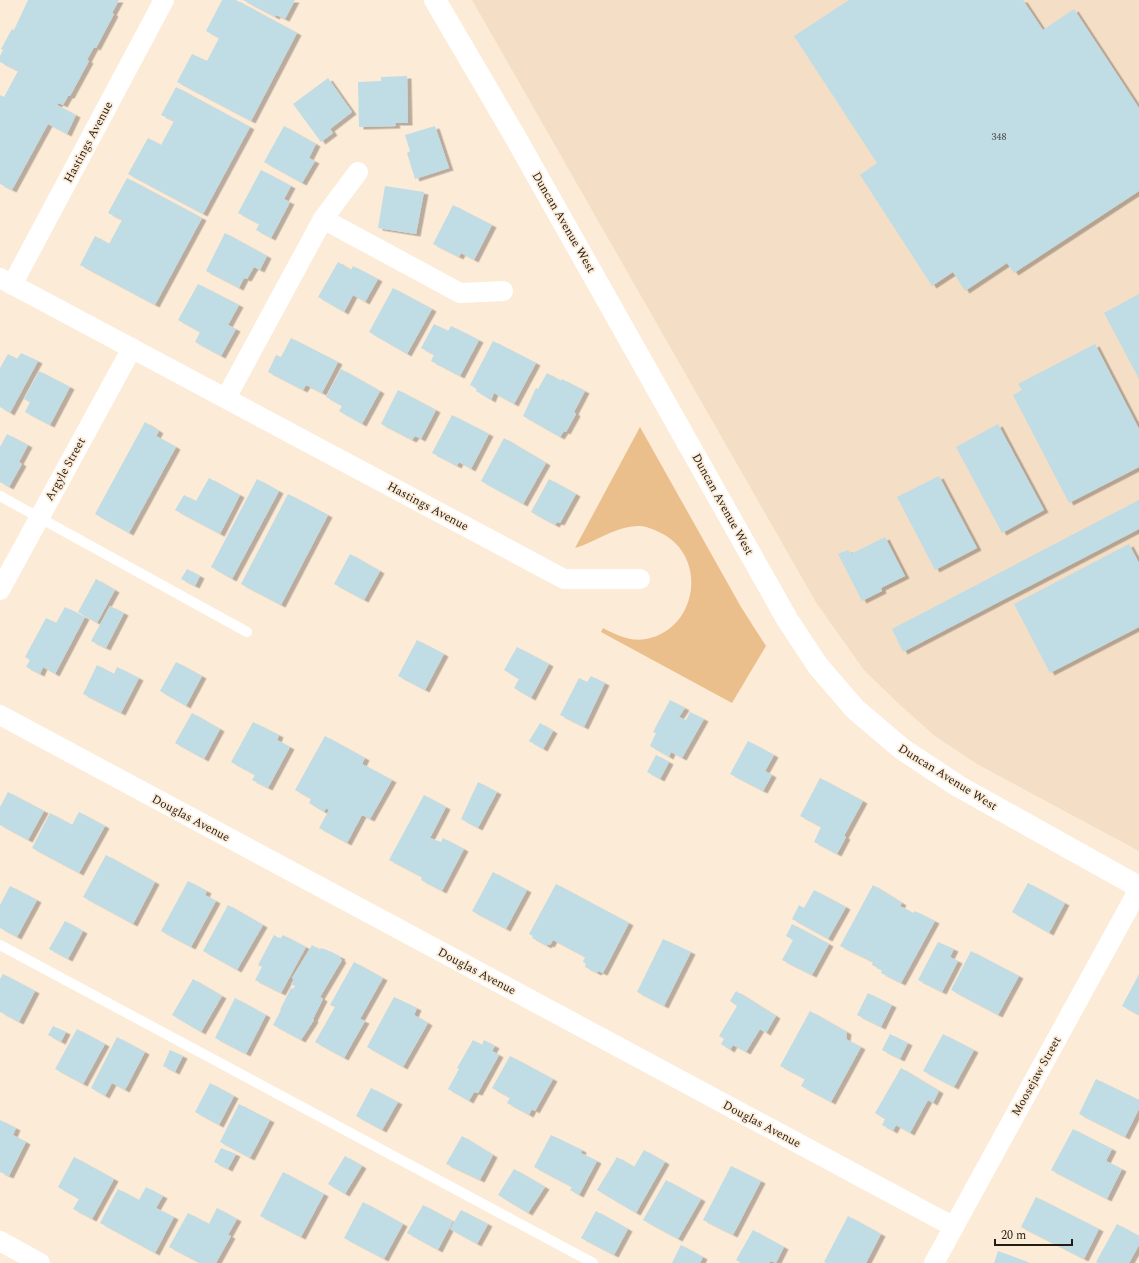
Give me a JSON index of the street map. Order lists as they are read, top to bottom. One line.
{"streets":{"street":["Hastings Avenue","Duncan Avenue West","Argyle Street","Douglas Avenue","Moosejaw Street"]},"crossings":[["Hastings Avenue","Argyle Street"],["Duncan Avenue West","Moosejaw Street"],["Douglas Avenue","Moosejaw Street"]],"house_numbers":["348"],"scale_bar":"20 m"}
